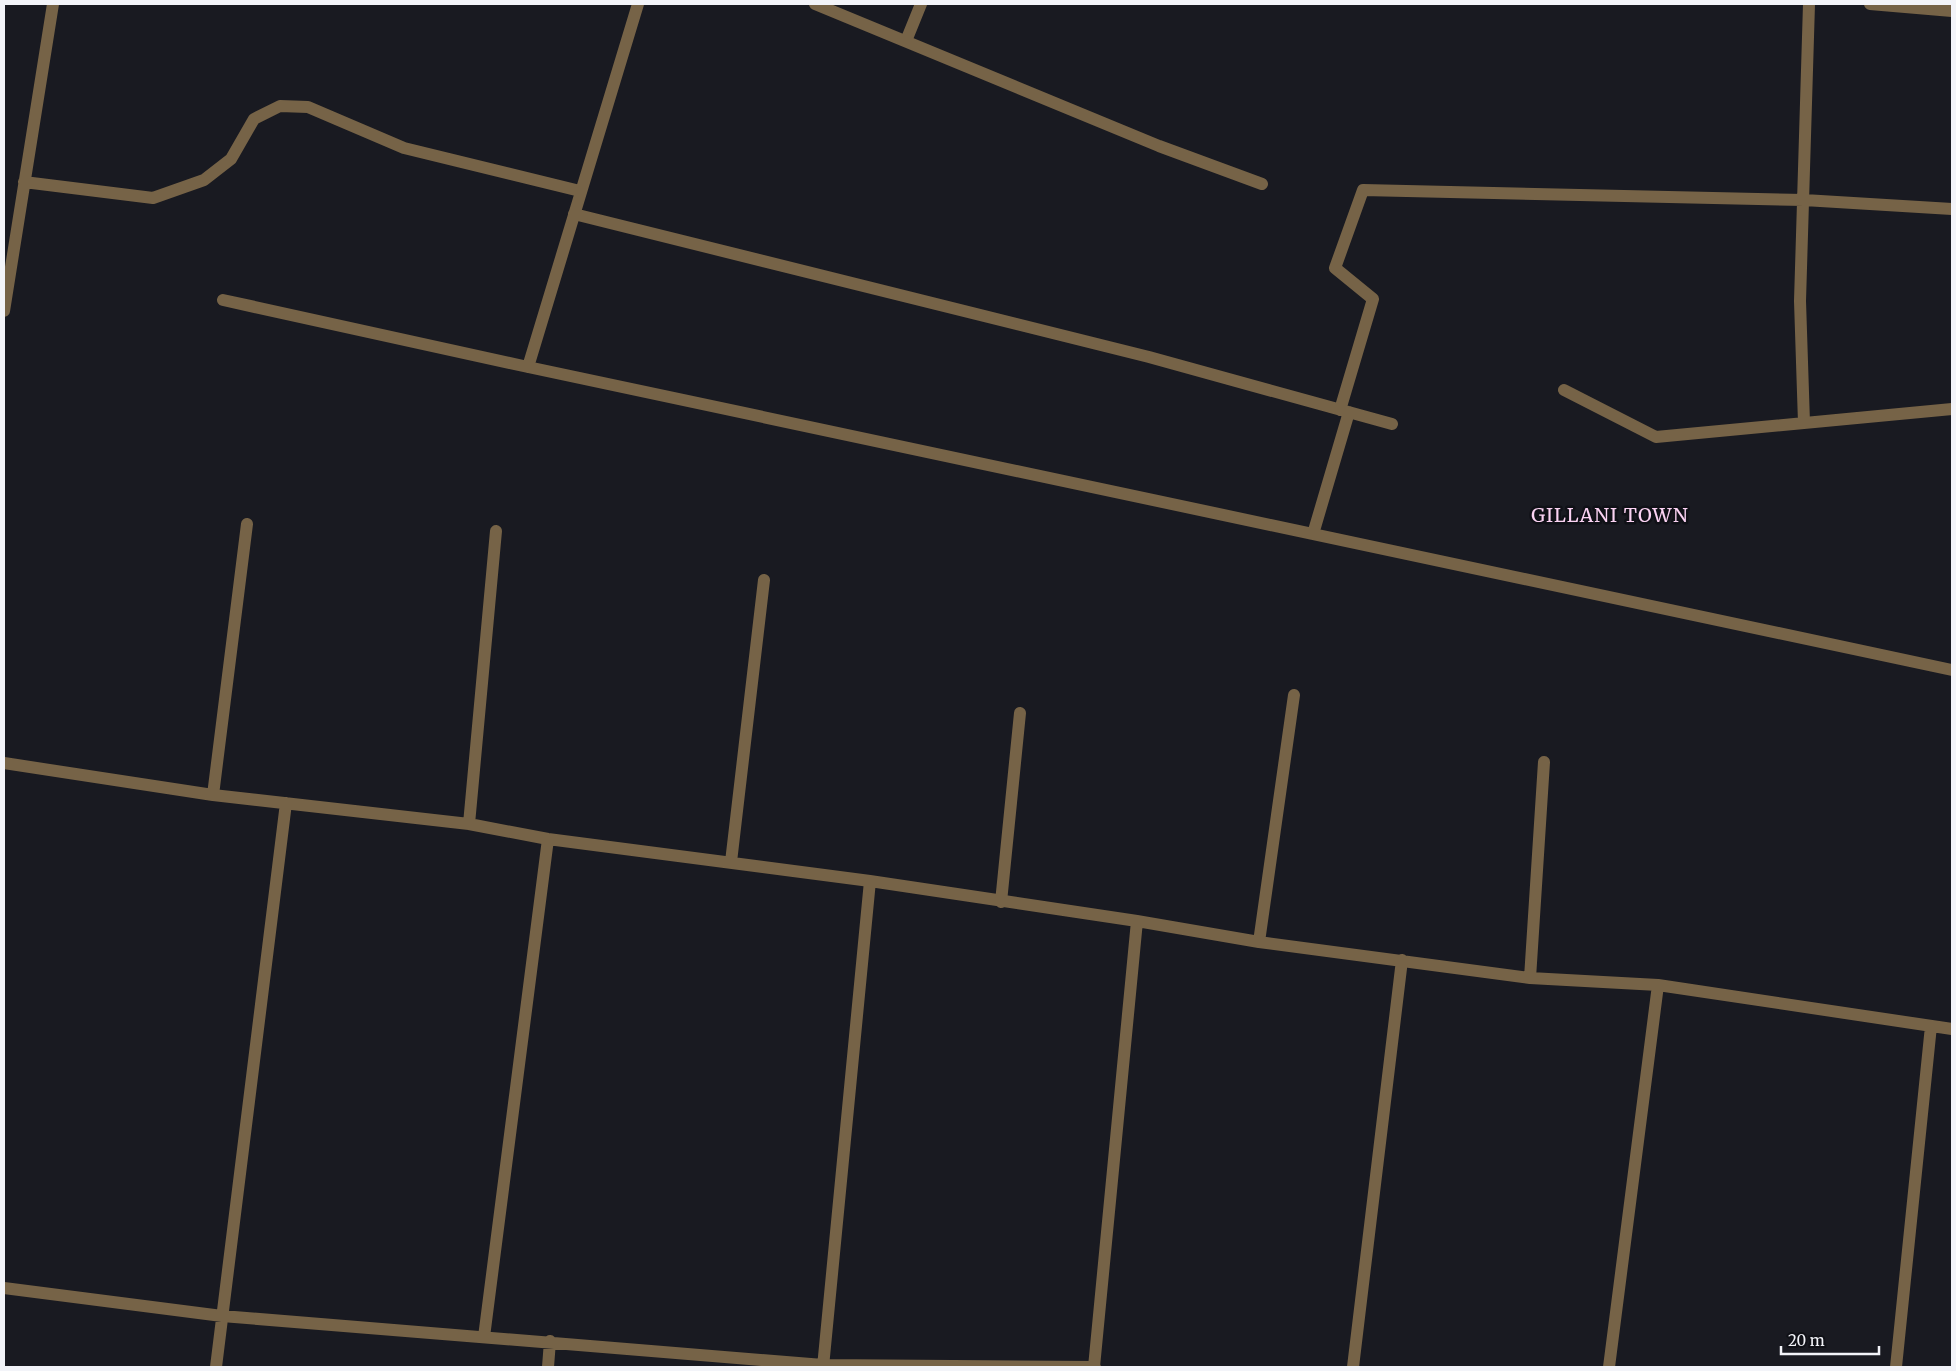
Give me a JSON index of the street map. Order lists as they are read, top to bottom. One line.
{"districts":["GILLANI TOWN"],"scale_bar":"20 m"}
